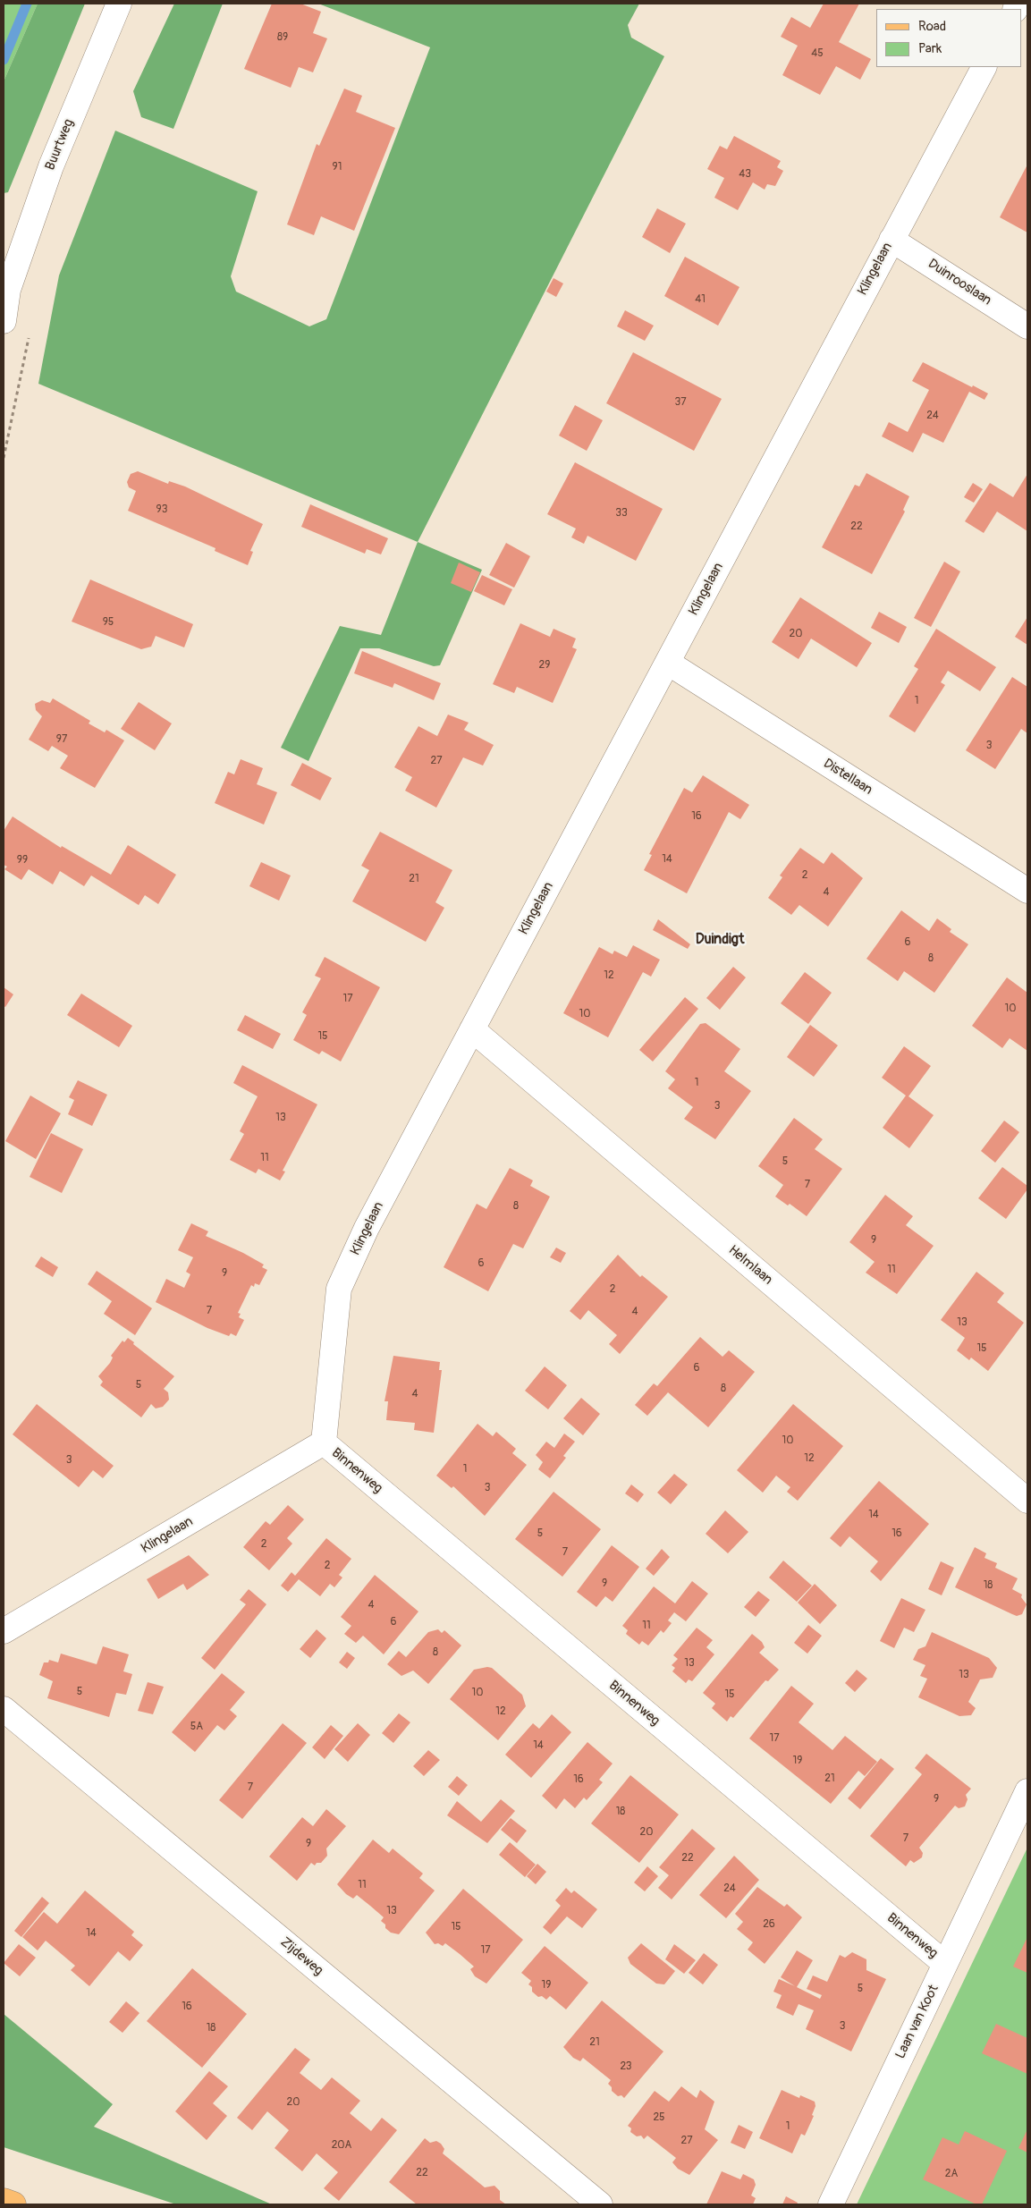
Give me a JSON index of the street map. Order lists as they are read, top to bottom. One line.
{"streets":{"street":["Buurtweg","Klingelaan","Duinrooslaan","Distellaan","Helmlaan","Binnenweg","Zijdeweg","Laan van Koot"]},"crossings":[["Klingelaan","Duinrooslaan"],["Klingelaan","Distellaan"],["Klingelaan","Helmlaan"],["Klingelaan","Binnenweg"],["Binnenweg","Laan van Koot"]],"districts":["Duindigt"],"house_numbers":["89","45","91","43","41","37","24","93","33","22","95","20","29","1","97","3","27","16","14","99","2","21","4","6","8","12","17","10","10","15","1","3","13","11","5","7","8","9","6","11","9","2","7","4","13","15","6","5","8","4","10","12","3","1","3","14","5","16","2","7","2","9","18","4","6","11","8","13","13","5","10","15","12","5A","17","14","19","21","16","7","9","18","20","7","9","22","11","24","13","26","15","14","17","19","5","16","3","18","21","23","20","25","1","27","20A","22","2A"],"legend":["Road","Park"]}
